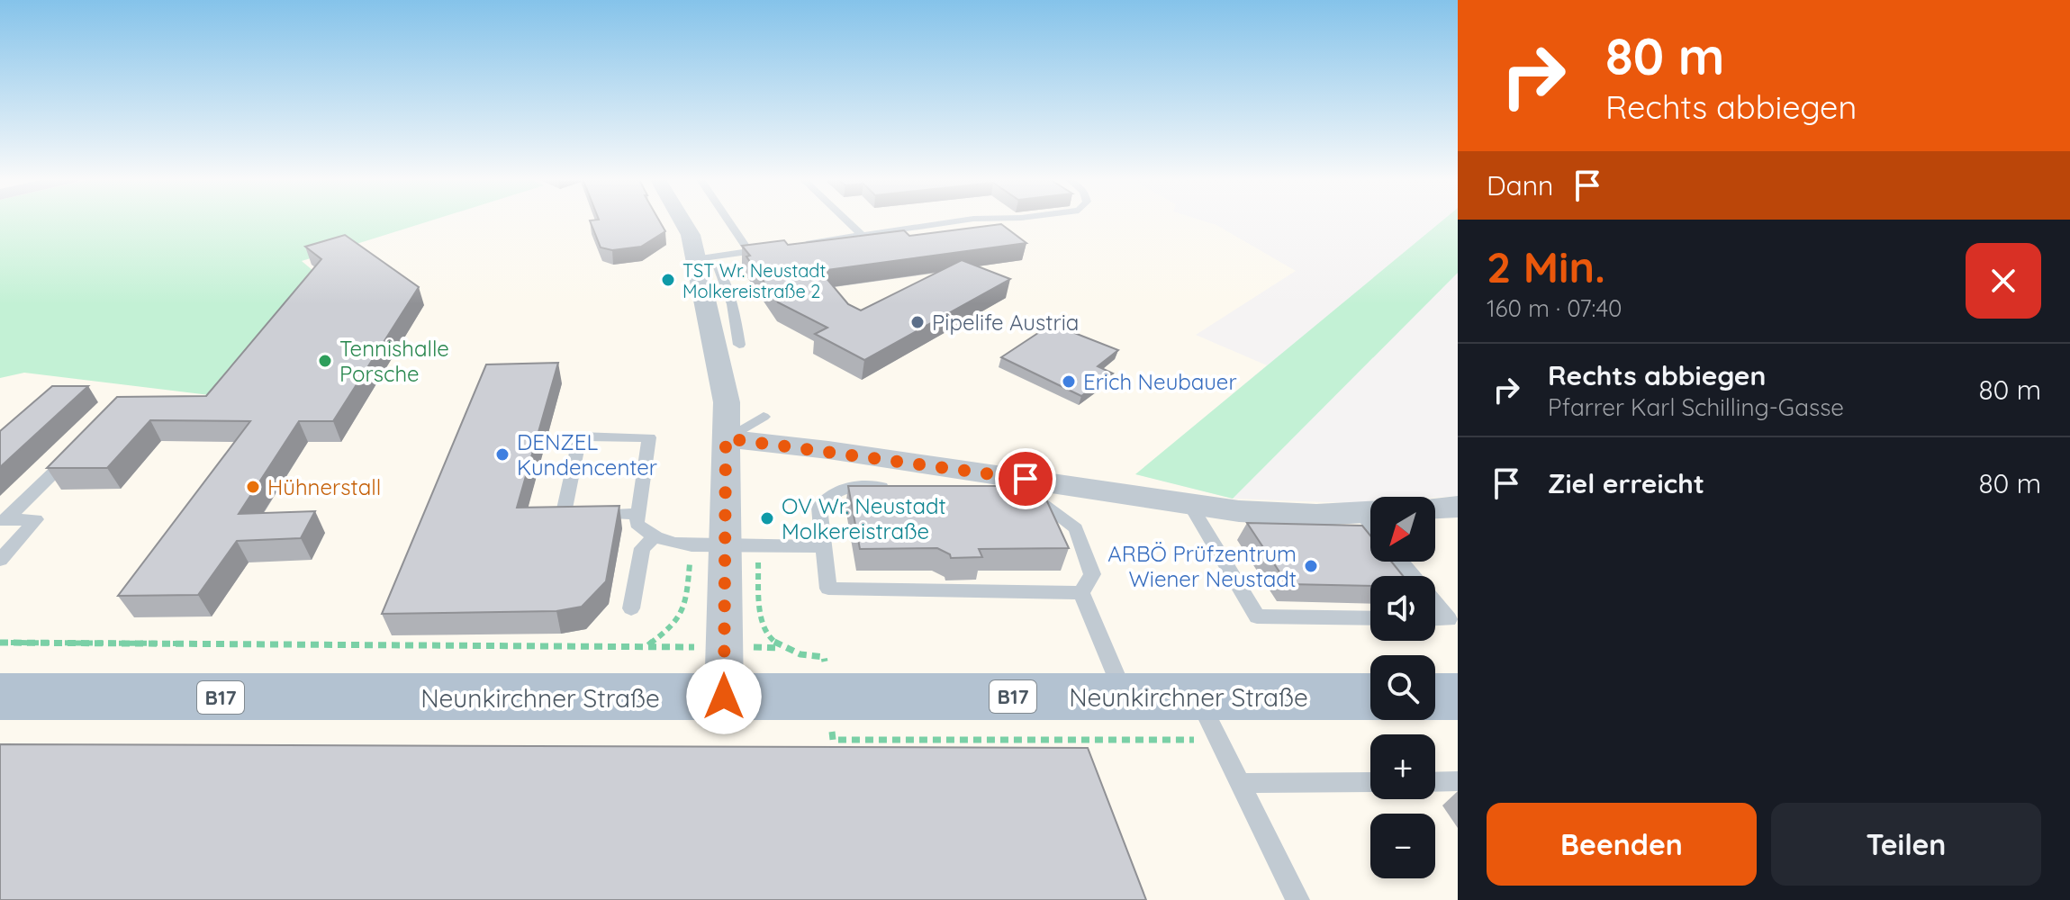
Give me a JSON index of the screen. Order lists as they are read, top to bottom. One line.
{"streets":{"main road":["B17","Neunkirchner Straße"]},"places":["TST Wr. Neustadt Molkereistraße 2","Pipelife Austria","Tennishalle Porsche","Erich Neubauer","DENZEL Kundencenter","Hühnerstall","OV Wr. Neustadt Molkereistraße","ARBÖ Prüfzentrum Wiener Neustadt"],"north":"bottom left","page":{"turn":["80 m","Rechts abbiegen"],"then":"Dann","heading":["2 Min.","160 m · 07:40"],"list":[{"name":"Rechts abbiegen","note":"Pfarrer Karl Schilling-Gasse","value":"80 m"},{"name":"Ziel erreicht","value":"80 m"}],"map_buttons":["+","−"],"buttons":["Beenden","Teilen"]}}
